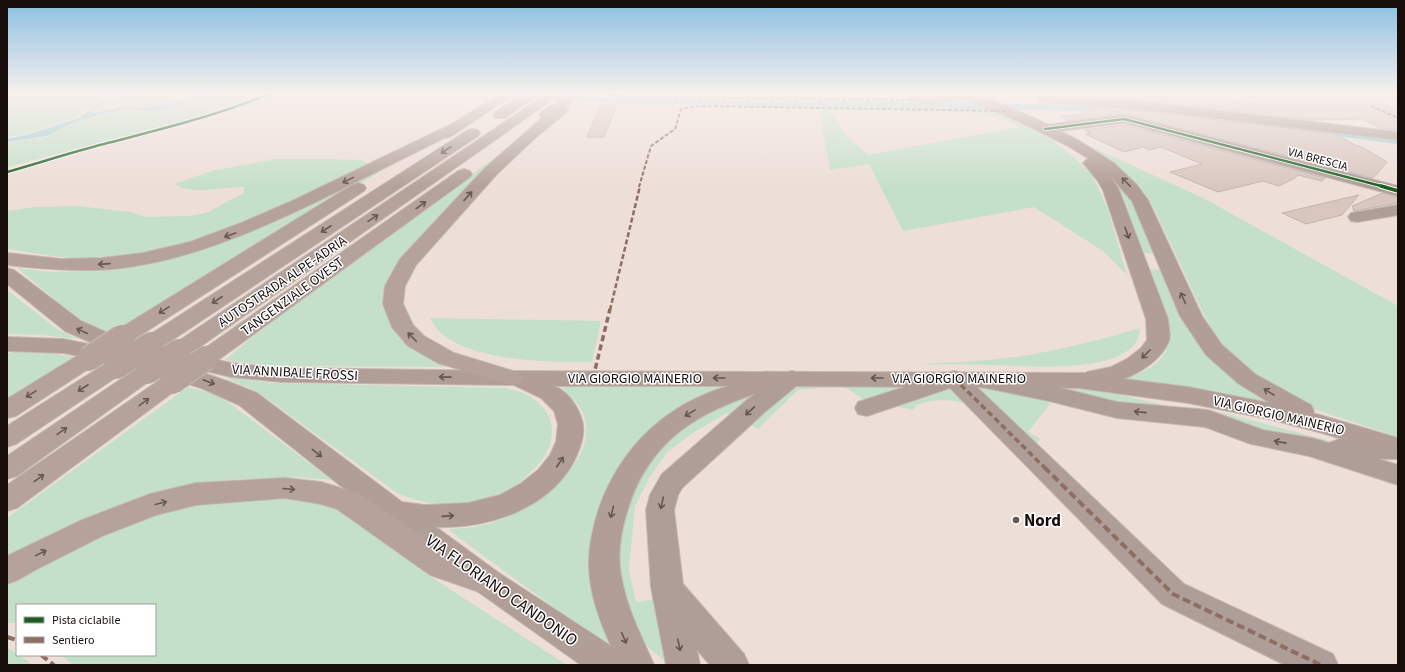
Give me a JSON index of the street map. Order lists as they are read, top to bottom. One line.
{"streets":{"highway":["AUTOSTRADA ALPE-ADRIA","TANGENZIALE OVEST"],"main road":["VIA ANNIBALE FROSSI","VIA GIORGIO MAINERIO","VIA FLORIANO CANDONIO"],"street":["VIA BRESCIA"]},"crossings":[["VIA ANNIBALE FROSSI","VIA GIORGIO MAINERIO"],["VIA ANNIBALE FROSSI","VIA FLORIANO CANDONIO"]],"one_way":["VIA GIORGIO MAINERIO"],"places":["Nord"],"legend":["Pista ciclabile","Sentiero"]}
